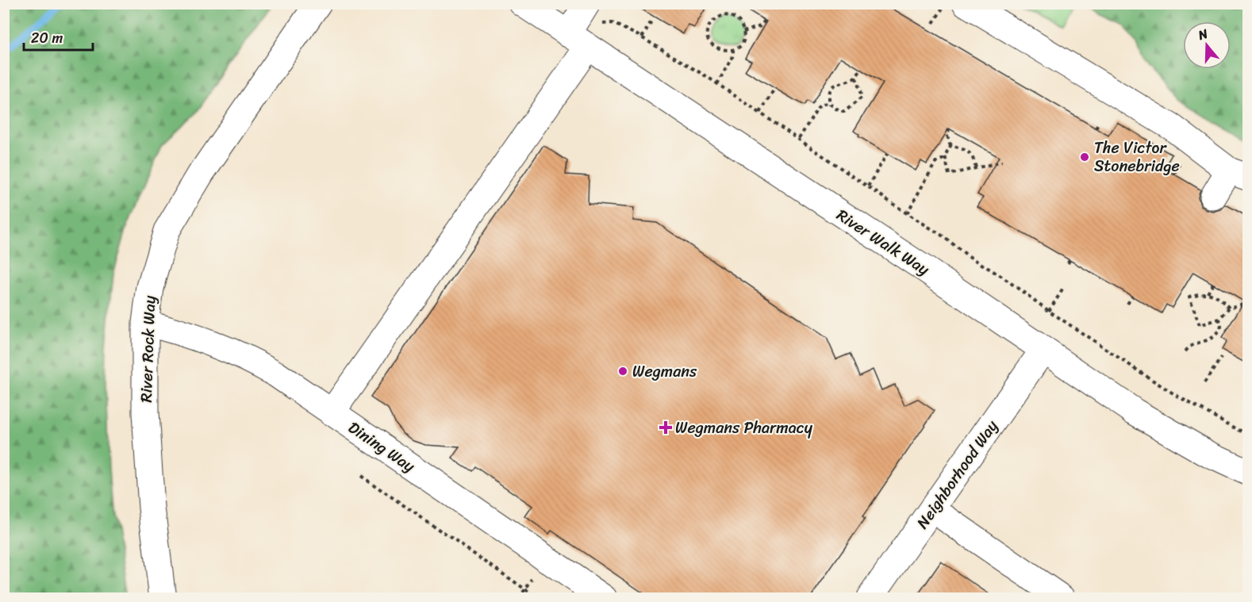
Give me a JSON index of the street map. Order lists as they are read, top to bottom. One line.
{"streets":{"street":["River Walk Way","River Rock Way","Dining Way","Neighborhood Way"]},"crossings":[["River Walk Way","Neighborhood Way"],["River Rock Way","Dining Way"]],"places":{"other":["The Victor Stonebridge","Wegmans"],"health":["Wegmans Pharmacy"]},"scale_bar":"20 m","north":"top"}
